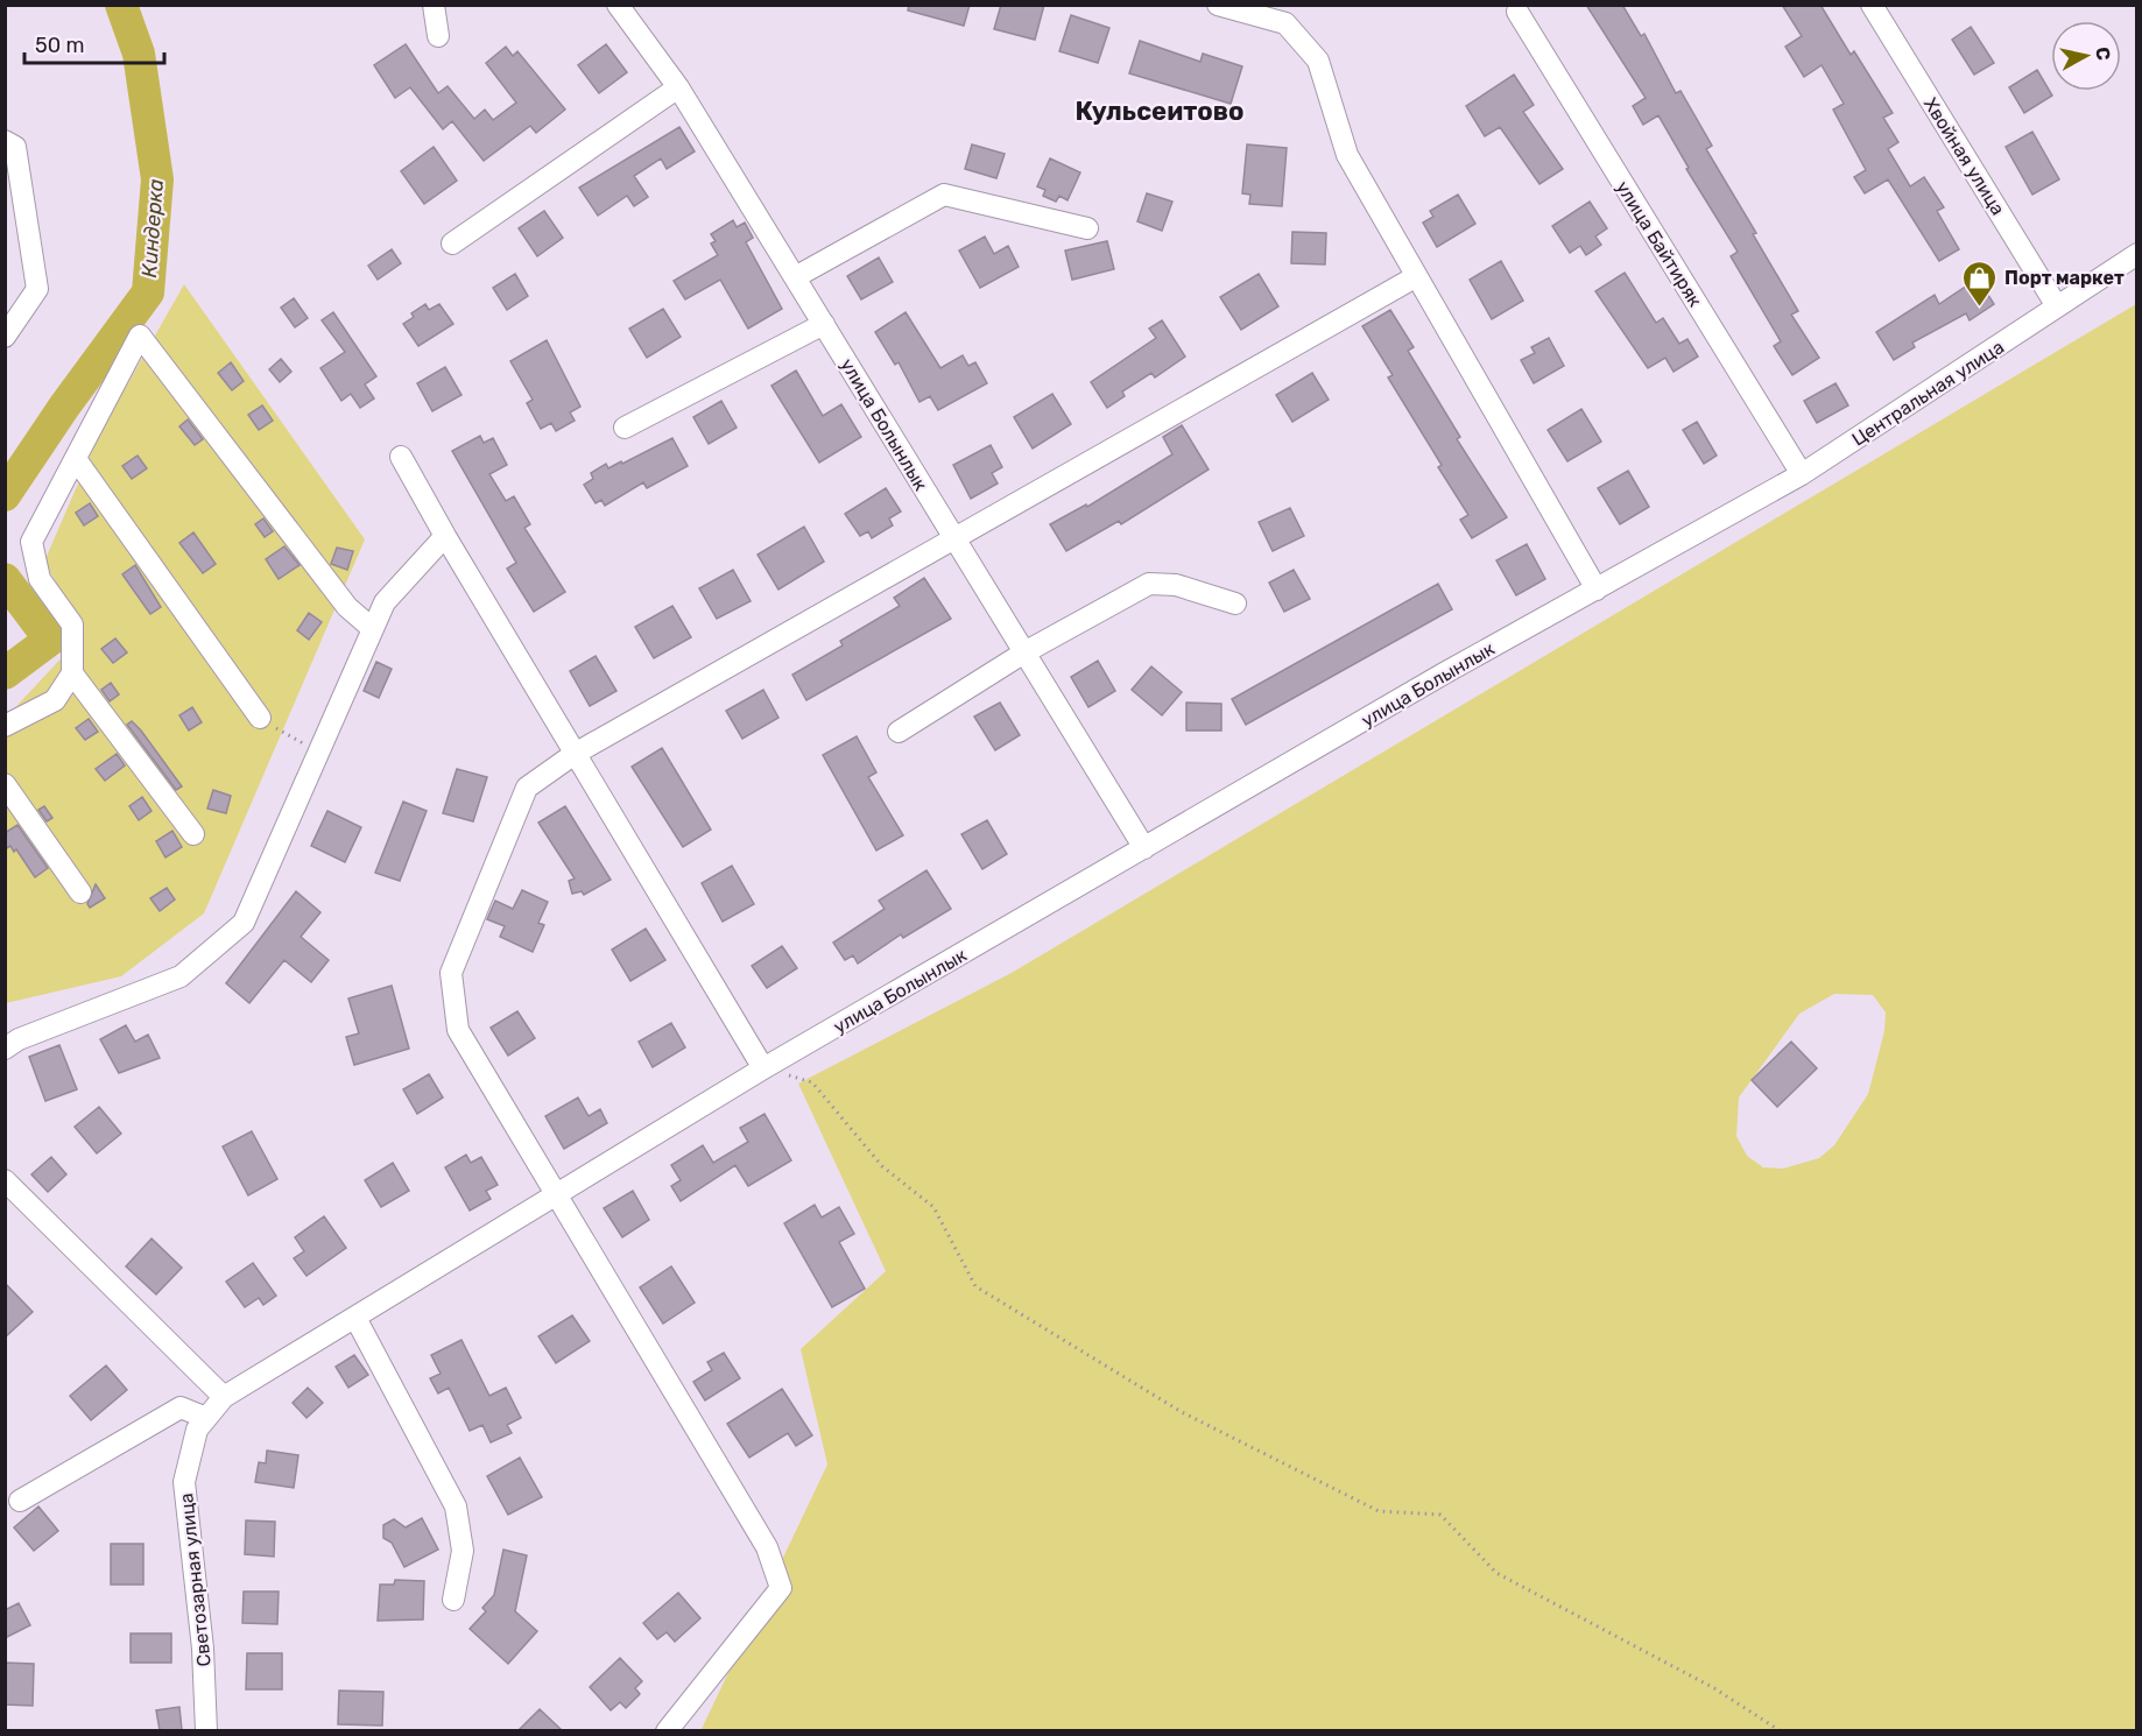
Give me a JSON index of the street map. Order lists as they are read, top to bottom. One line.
{"streets":{"street":["Хвойная улица","улица Байтиряк","Центральная улица","улица Болынлык","Светозарная улица"]},"crossings":[["Хвойная улица","Центральная улица"],["улица Байтиряк","Центральная улица"],["Центральная улица","улица Болынлык"],["улица Болынлык","Светозарная улица"]],"districts":["Кульсеитово"],"water":["Киндерка"],"places":{"shop":["Порт маркет"]},"scale_bar":"50 m","north":"right"}
